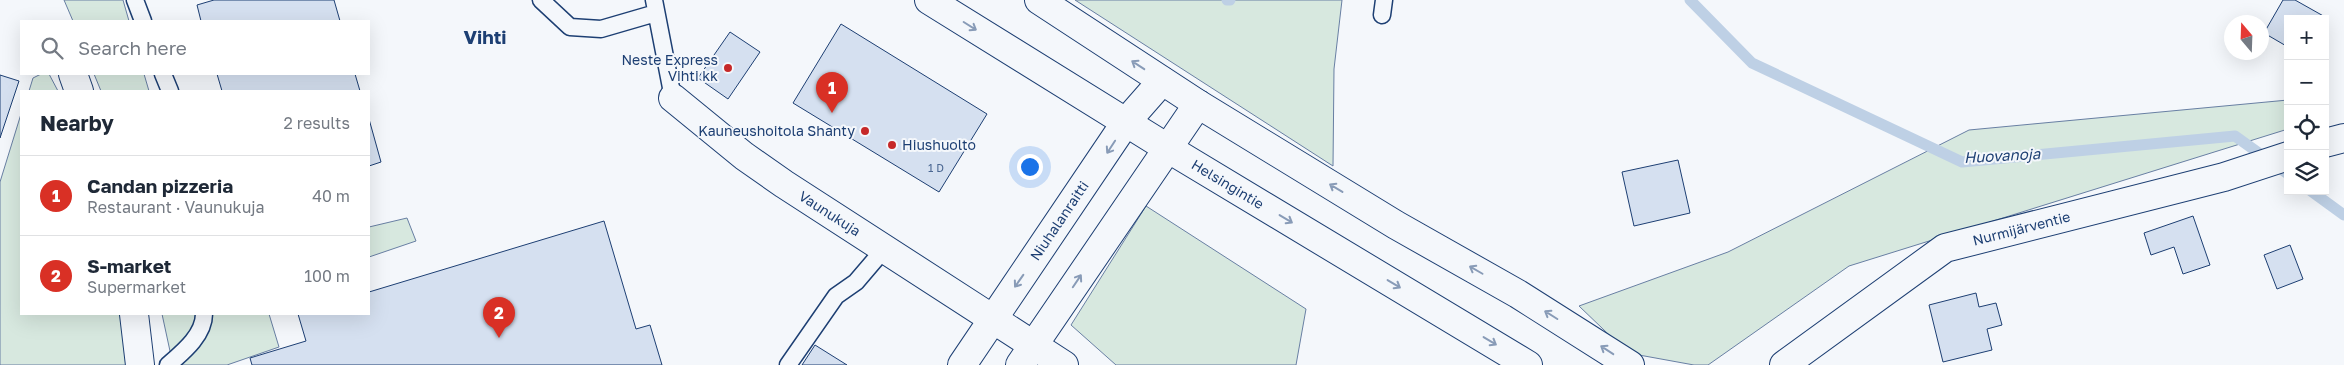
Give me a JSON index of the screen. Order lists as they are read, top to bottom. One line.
{"streets":{"street":["Helsingintie","Vaunukuja","Niuhalanraitti","Nurmijärventie"]},"crossings":[["Helsingintie","Niuhalanraitti"],["Vaunukuja","Niuhalanraitti"]],"districts":["Vihti"],"water":["Huovanoja"],"places":["Neste Express Vihti kk","Kauneushoitola Shanty","Hiushuolto"],"house_numbers":["1 D"],"north":"top","page":{"map_buttons":["+","−"],"search":"Search here","pins":["1","2"],"heading":["Nearby","2 results"],"list":[{"mark":"1","name":"Candan pizzeria","note":"Restaurant · Vaunukuja","value":"40 m"},{"mark":"2","name":"S-market","note":"Supermarket","value":"100 m"}]}}
